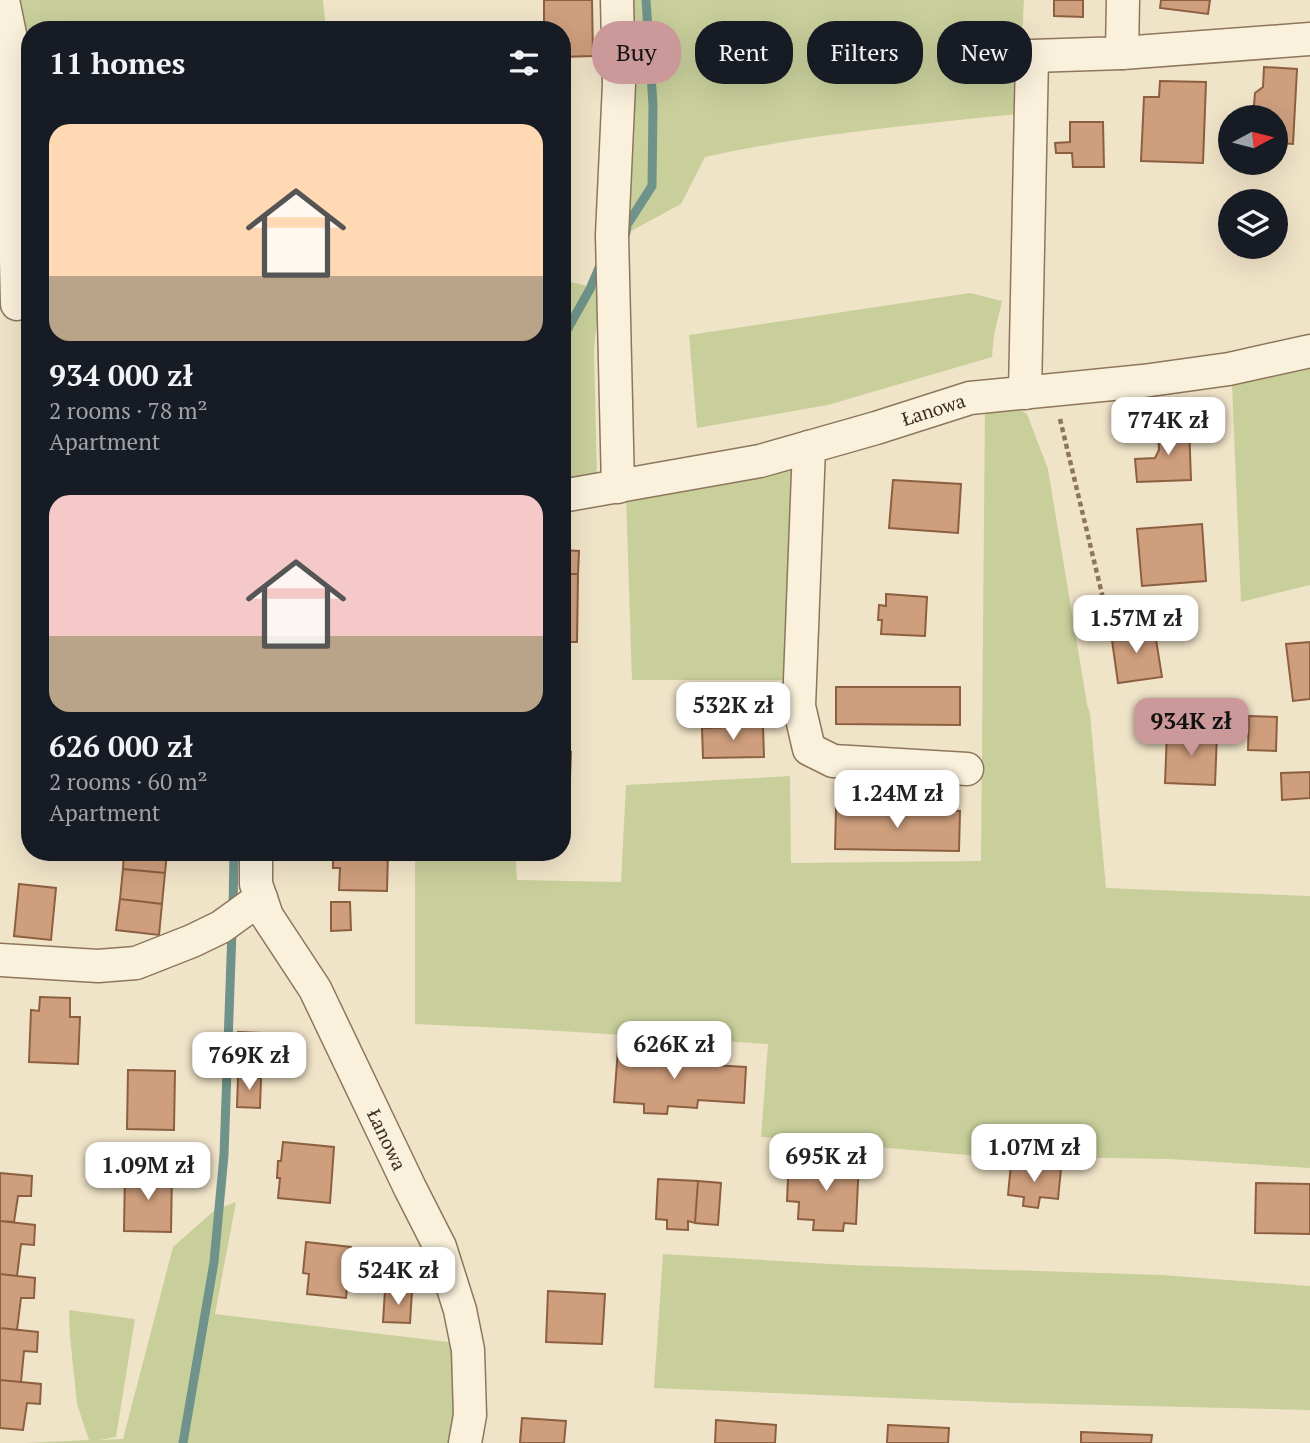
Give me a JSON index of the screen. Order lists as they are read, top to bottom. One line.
{"streets":{"street":["Łanowa"]},"north":"right","page":{"chip":["Buy","Rent","Filters","New"],"heading":"11 homes","list":[{"name":"934 000 zł","note":"2 rooms · 78 m² · Apartment"},{"name":"626 000 zł","note":"2 rooms · 60 m² · Apartment"}],"price":["774K zł","1.57M zł","532K zł","934K zł","1.24M zł","626K zł","769K zł","1.07M zł","695K zł","1.09M zł","524K zł"]}}
